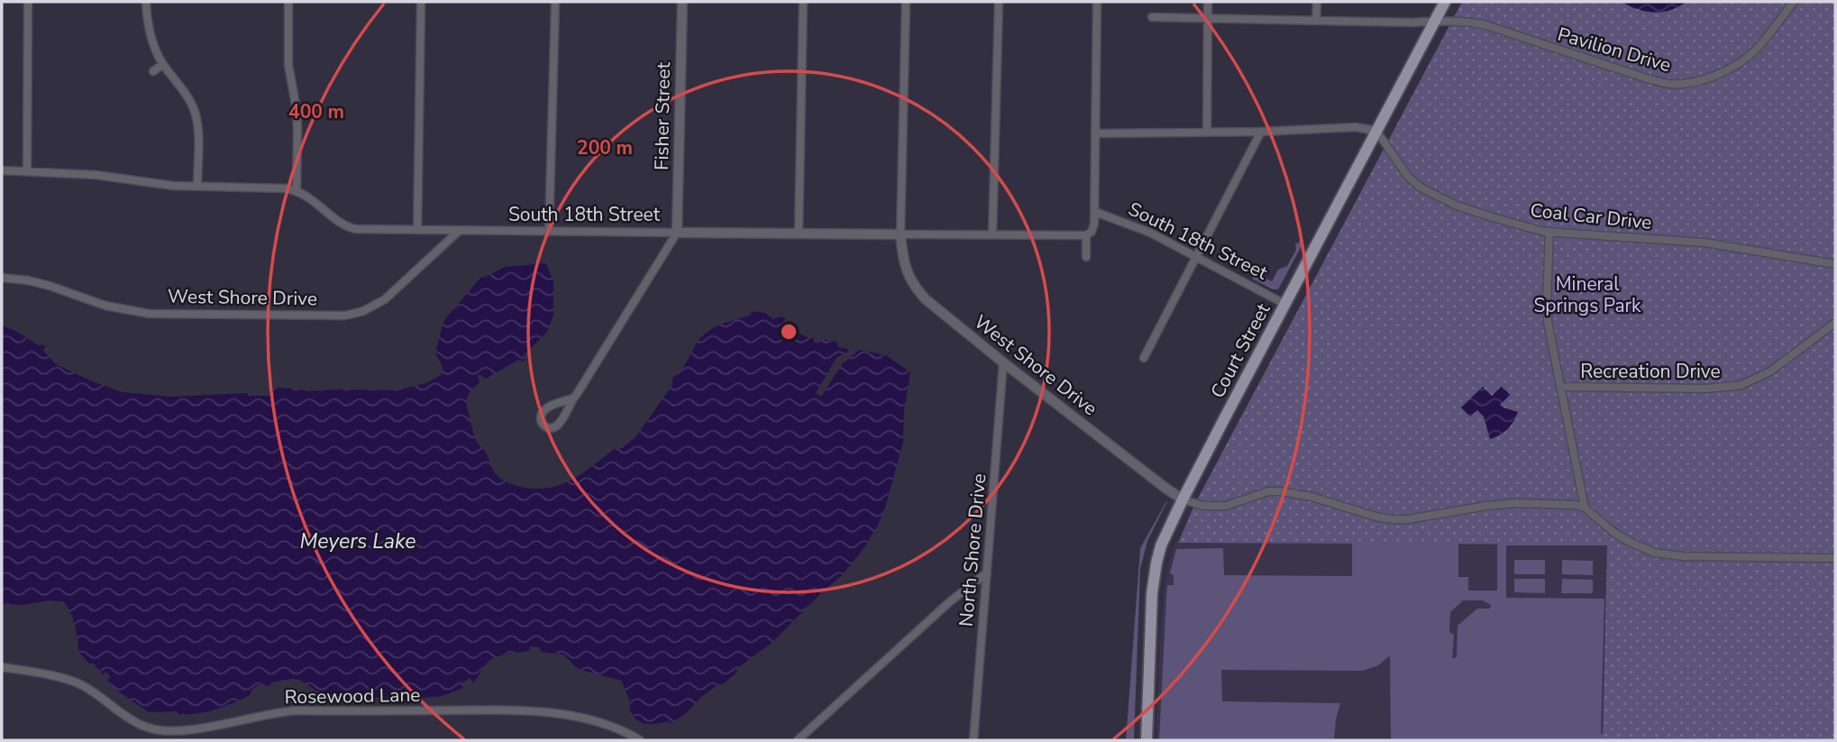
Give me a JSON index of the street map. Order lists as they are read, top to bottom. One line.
{"streets":{"main road":["Court Street"],"street":["Pavilion Drive","Fisher Street","South 18th Street","Coal Car Drive","West Shore Drive","Recreation Drive","North Shore Drive","Rosewood Lane"]},"crossings":[["Pavilion Drive","Court Street"],["Fisher Street","South 18th Street"],["South 18th Street","West Shore Drive"],["South 18th Street","Court Street"],["Coal Car Drive","Court Street"],["West Shore Drive","Court Street"],["West Shore Drive","North Shore Drive"]],"water":["Meyers Lake"],"parks":["Mineral Springs Park"],"rings":["400 m","200 m"]}
